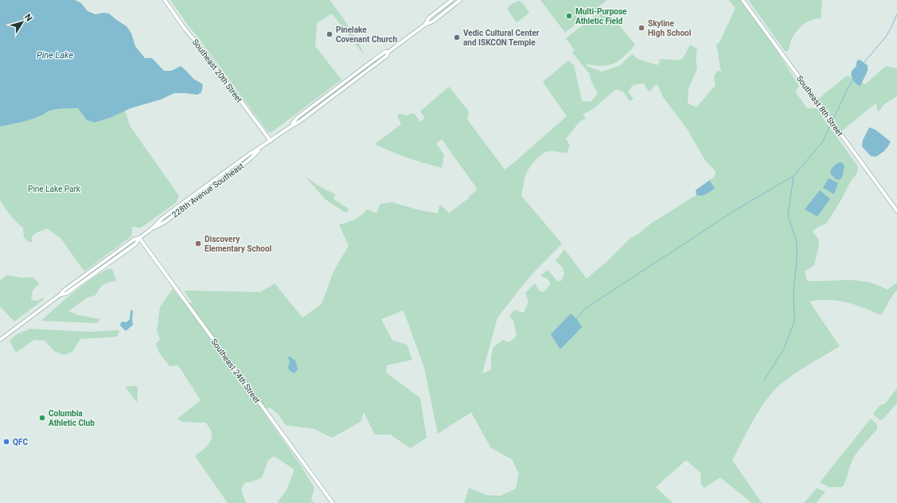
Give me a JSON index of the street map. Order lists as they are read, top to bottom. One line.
{"streets":{"main road":["Southeast 20th Street","Southeast 8th Street","228th Avenue Southeast","Southeast 24th Street"]},"crossings":[["Southeast 20th Street","228th Avenue Southeast"],["228th Avenue Southeast","Southeast 24th Street"]],"water":["Pine Lake"],"parks":["Pine Lake Park"],"places":["Multi-Purpose Athletic Field","Skyline High School","Pinelake Covenant Church","Vedic Cultural Center and ISKCON Temple","Discovery Elementary School","Columbia Athletic Club","QFC"],"north":"top right"}
